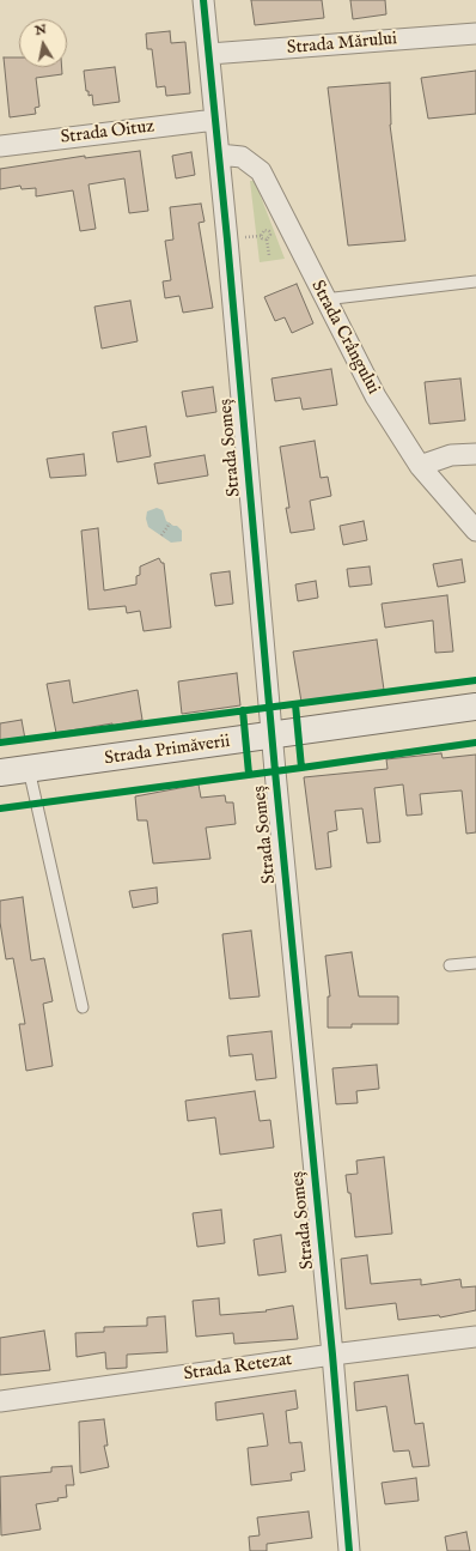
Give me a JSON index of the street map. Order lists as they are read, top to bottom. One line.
{"streets":{"street":["Strada Mărului","Strada Oituz","Strada Crângului","Strada Someș","Strada Primăverii","Strada Retezat"]},"crossings":[["Strada Mărului","Strada Someș"],["Strada Oituz","Strada Someș"],["Strada Crângului","Strada Someș"],["Strada Someș","Strada Primăverii"],["Strada Someș","Strada Retezat"]],"north":"top"}
